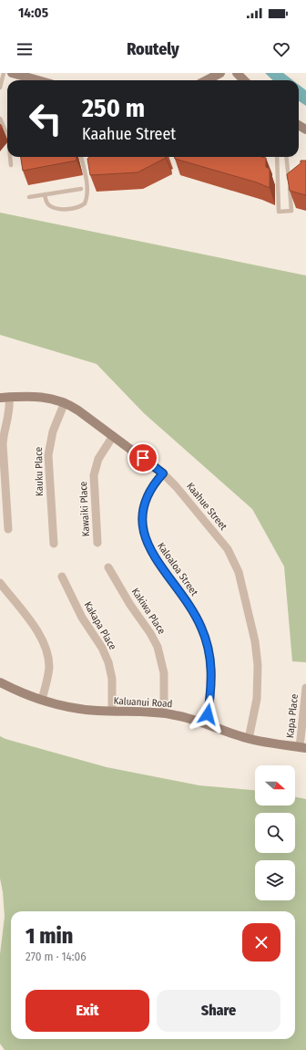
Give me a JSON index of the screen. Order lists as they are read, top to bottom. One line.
{"streets":{"street":["Kauku Place","Kaahue Street","Kawaiki Place","Kaloaloa Street","Kakiwa Place","Kakapa Place","Kaluanui Road","Kapa Place"]},"crossings":[["Kauku Place","Kaahue Street"],["Kaahue Street","Kawaiki Place"],["Kaahue Street","Kaloaloa Street"],["Kaahue Street","Kaluanui Road"],["Kaloaloa Street","Kaluanui Road"],["Kakiwa Place","Kaluanui Road"],["Kakapa Place","Kaluanui Road"],["Kaluanui Road","Kapa Place"]],"north":"right","page":{"status":"14:05","header":"Routely","turn":["250 m","Kaahue Street"],"heading":["1 min","270 m · 14:06"],"buttons":["Exit","Share"]}}
